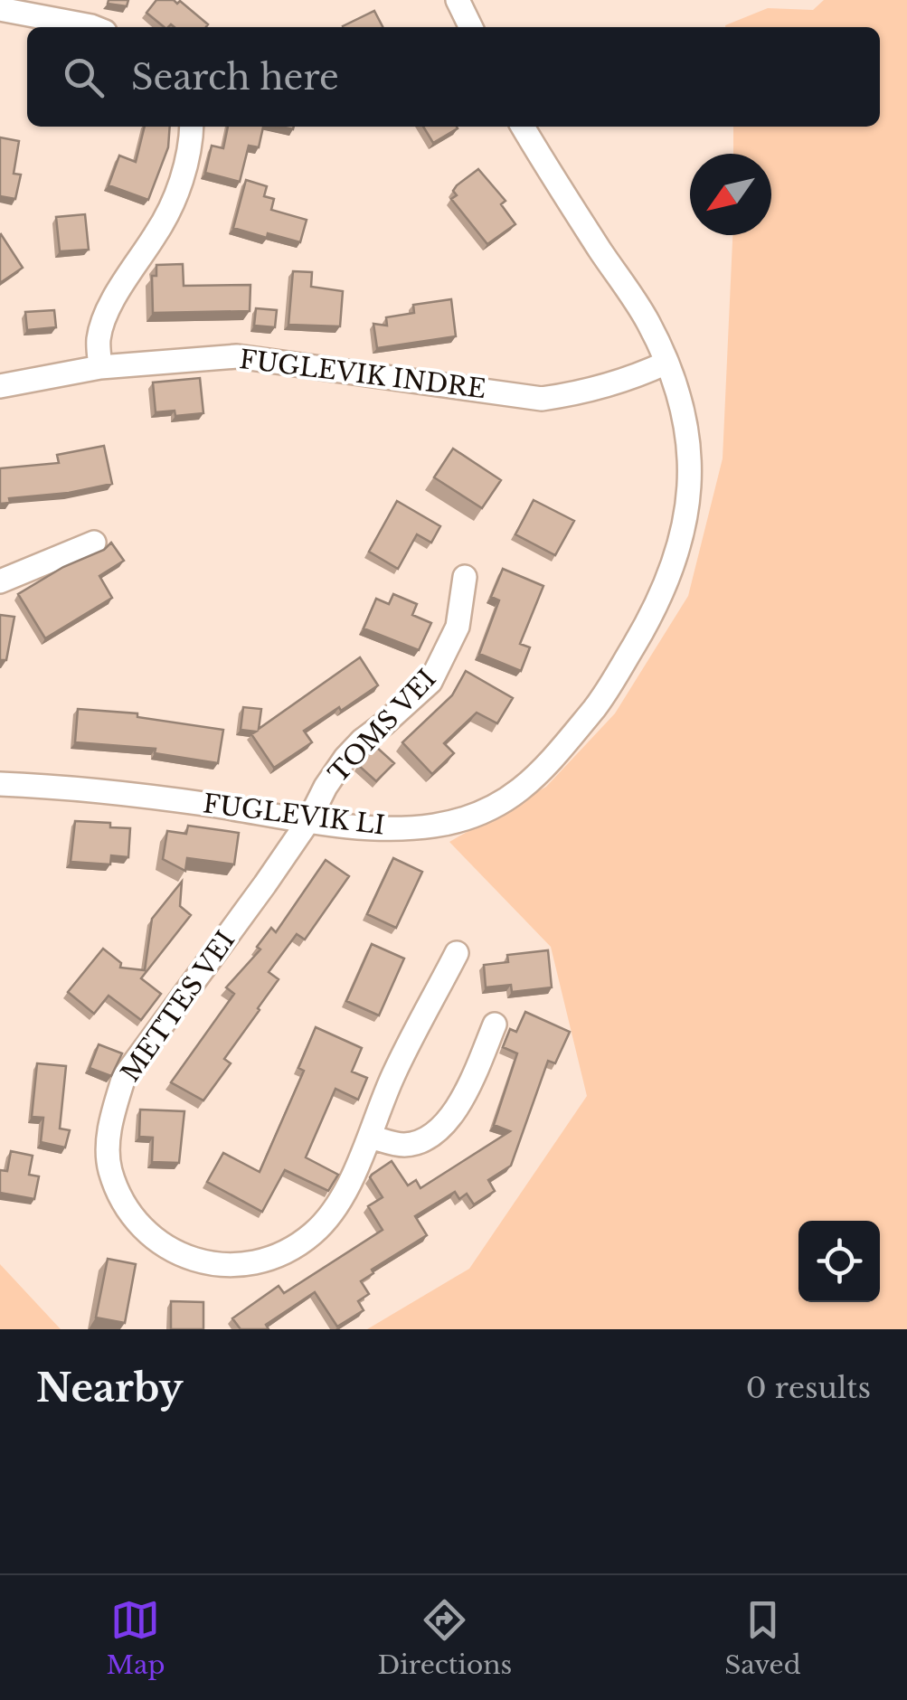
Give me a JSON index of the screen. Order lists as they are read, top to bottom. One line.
{"streets":{"street":["FUGLEVIK INDRE","TOMS VEI","FUGLEVIK LI","METTES VEI"]},"crossings":[["FUGLEVIK INDRE","FUGLEVIK LI"],["TOMS VEI","FUGLEVIK LI"],["TOMS VEI","METTES VEI"],["FUGLEVIK LI","METTES VEI"]],"north":"bottom left","page":{"search":"Search here","heading":["Nearby","0 results"],"nav":["Map","Directions","Saved"]}}
